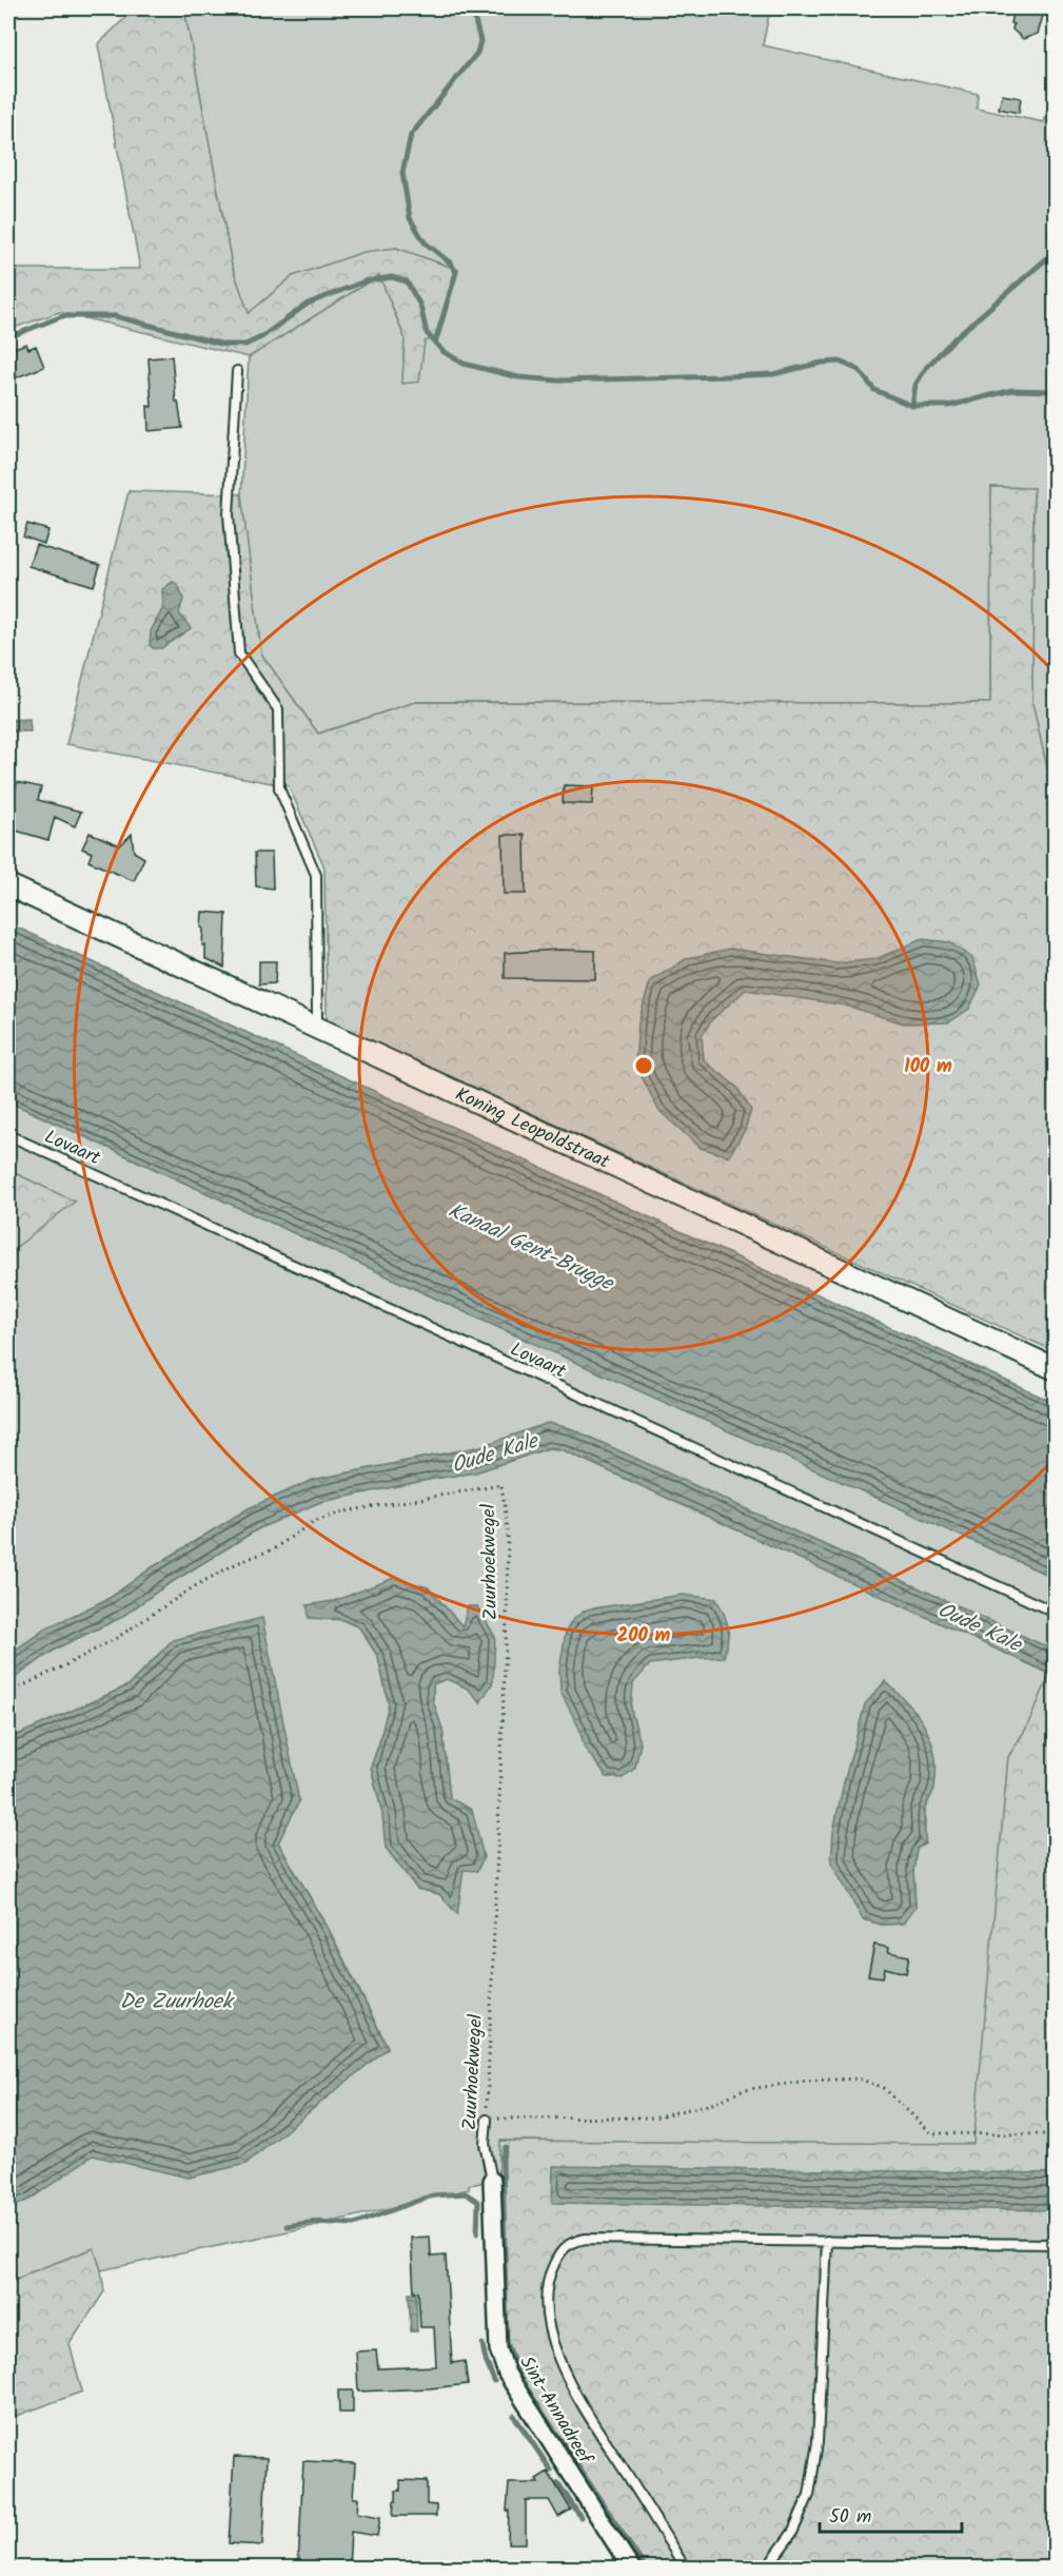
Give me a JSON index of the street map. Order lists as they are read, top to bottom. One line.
{"streets":{"street":["Koning Leopoldstraat","Sint-Annadreef"],"lane":["Lovaart","Zuurhoekwegel"]},"crossings":[["Zuurhoekwegel","Sint-Annadreef"]],"water":["Kanaal Gent-Brugge","Oude Kale","De Zuurhoek"],"scale_bar":"50 m","rings":["100 m","200 m"]}
